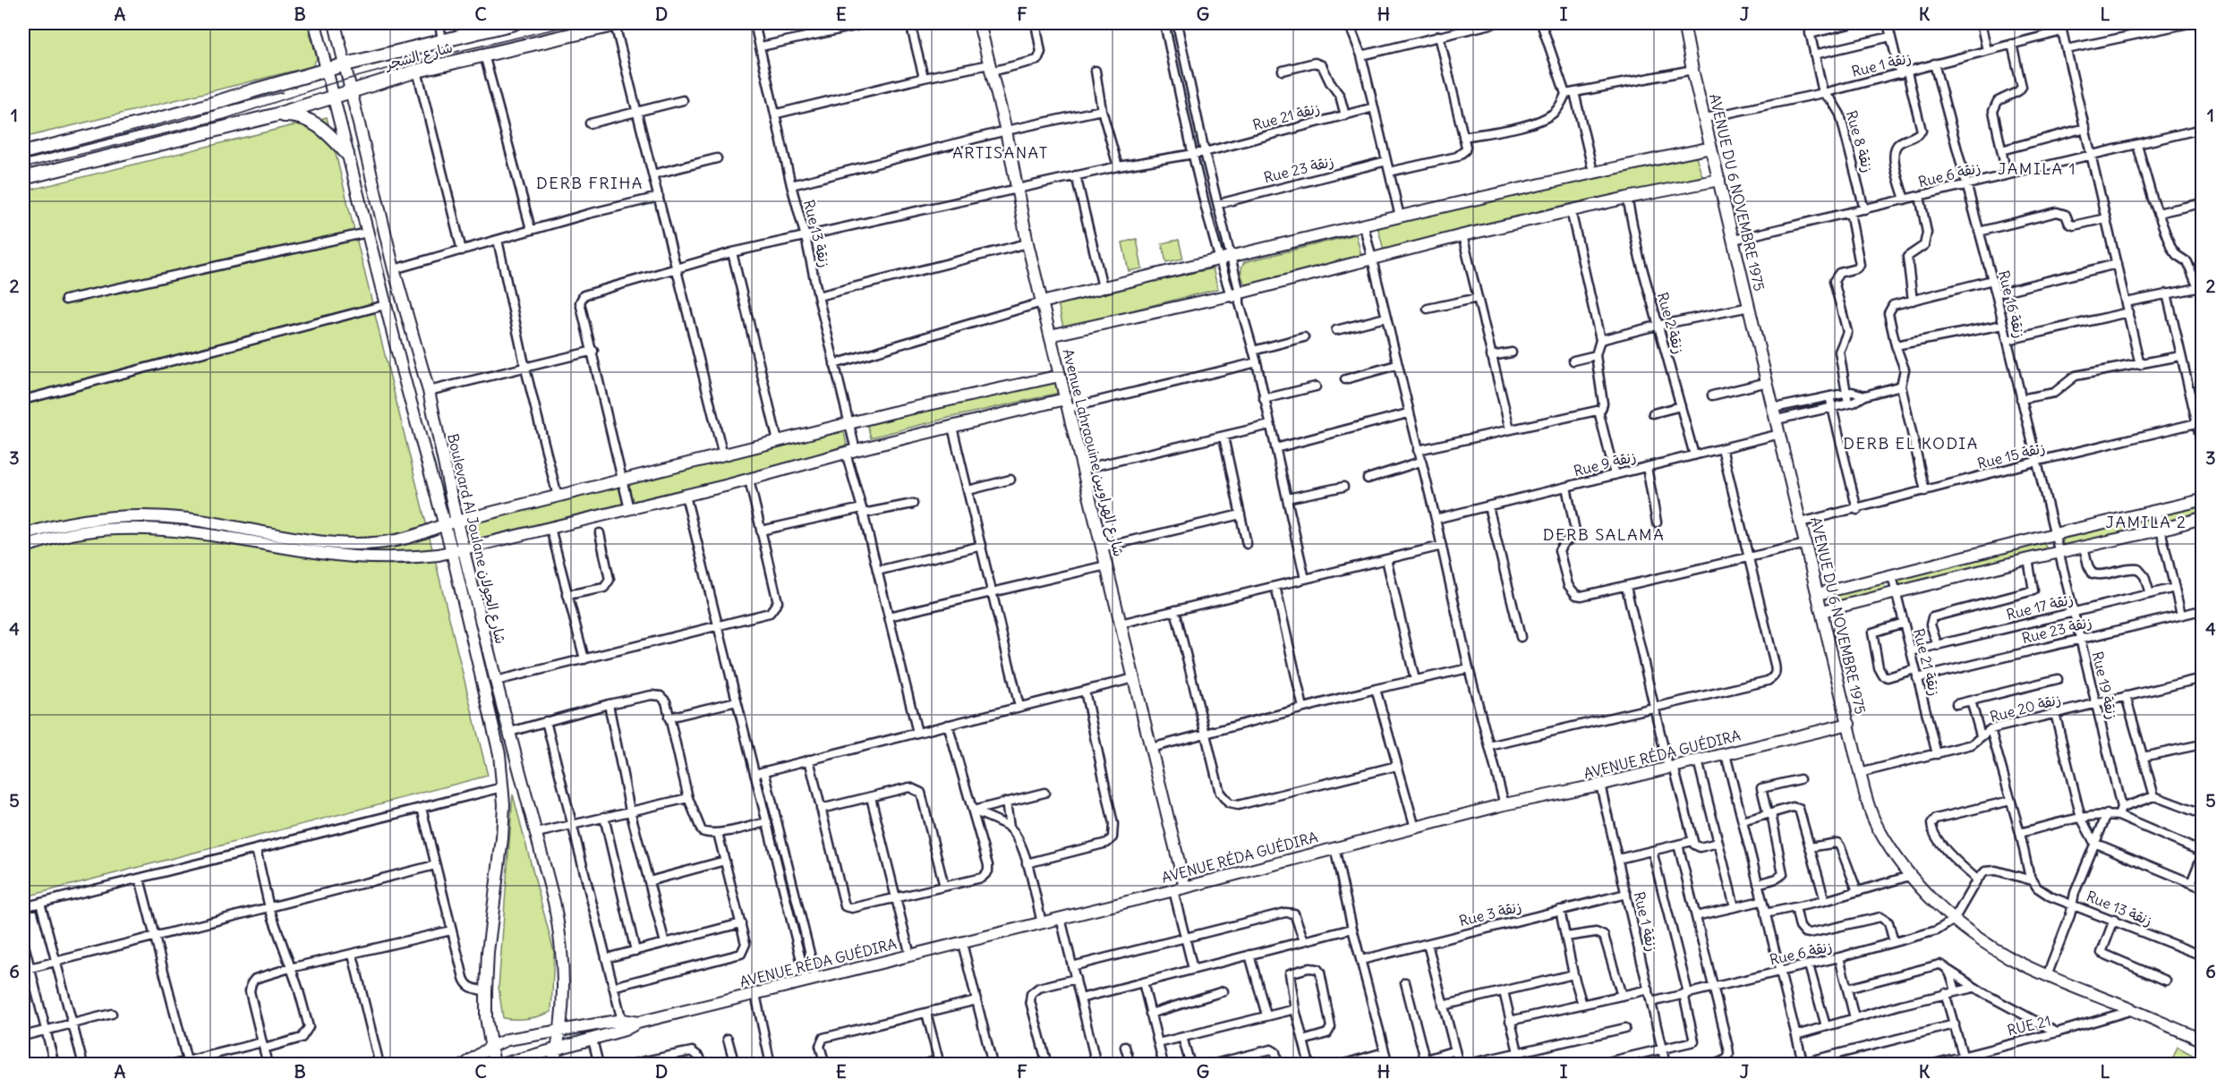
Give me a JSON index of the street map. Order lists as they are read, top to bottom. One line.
{"streets":{"main road":["شارع الشجر"],"street":["Rue 1 زنقة","Rue 21 زنقة","Rue 8 زنقة","Rue 23 زنقة","Rue 6 زنقة","AVENUE DU 6 NOVEMBRE 1975","Rue 13 زنقة","Rue 16 زنقة","Rue 2 زنقة","Avenue Lahraouine شارع الهراويين","Rue 15 زنقة","Rue 9 زنقة","Boulevard Al Joulane شارع الجولان","Rue 17 زنقة","Rue 19 زنقة","Rue 20 زنقة","AVENUE RÉDA GUÉDIRA","Rue 3 زنقة","RUE 21"]},"crossings":[["شارع الشجر","Boulevard Al Joulane شارع الجولان"],["Rue 1 زنقة","Rue 8 زنقة"],["Rue 1 زنقة","Rue 6 زنقة"],["Rue 1 زنقة","AVENUE DU 6 NOVEMBRE 1975"],["Rue 1 زنقة","Rue 16 زنقة"],["Rue 1 زنقة","AVENUE RÉDA GUÉDIRA"],["Rue 1 زنقة","Rue 3 زنقة"],["Rue 21 زنقة","Rue 23 زنقة"],["Rue 21 زنقة","Rue 13 زنقة"],["Rue 21 زنقة","Avenue Lahraouine شارع الهراويين"],["Rue 21 زنقة","Rue 17 زنقة"],["Rue 21 زنقة","Rue 20 زنقة"],["Rue 8 زنقة","Rue 6 زنقة"],["Rue 23 زنقة","Rue 19 زنقة"],["Rue 6 زنقة","AVENUE DU 6 NOVEMBRE 1975"],["Rue 6 زنقة","Rue 16 زنقة"],["AVENUE DU 6 NOVEMBRE 1975","Rue 15 زنقة"],["AVENUE DU 6 NOVEMBRE 1975","Rue 9 زنقة"],["AVENUE DU 6 NOVEMBRE 1975","Rue 20 زنقة"],["AVENUE DU 6 NOVEMBRE 1975","AVENUE RÉDA GUÉDIRA"],["AVENUE DU 6 NOVEMBRE 1975","RUE 21"],["Rue 16 زنقة","Rue 15 زنقة"],["Rue 16 زنقة","Rue 19 زنقة"],["Rue 2 زنقة","Rue 9 زنقة"],["Avenue Lahraouine شارع الهراويين","AVENUE RÉDA GUÉDIRA"],["Boulevard Al Joulane شارع الجولان","AVENUE RÉDA GUÉDIRA"],["Rue 17 زنقة","Rue 19 زنقة"],["Rue 19 زنقة","Rue 20 زنقة"]],"districts":["ARTISANAT","JAMILA 1","DERB FRIHA","DERB EL KODIA","JAMILA 2","DERB SALAMA"],"grid":{"columns":["A","B","C","D","E","F","G","H","I","J","K","L"],"rows":["1","2","3","4","5","6"]}}
